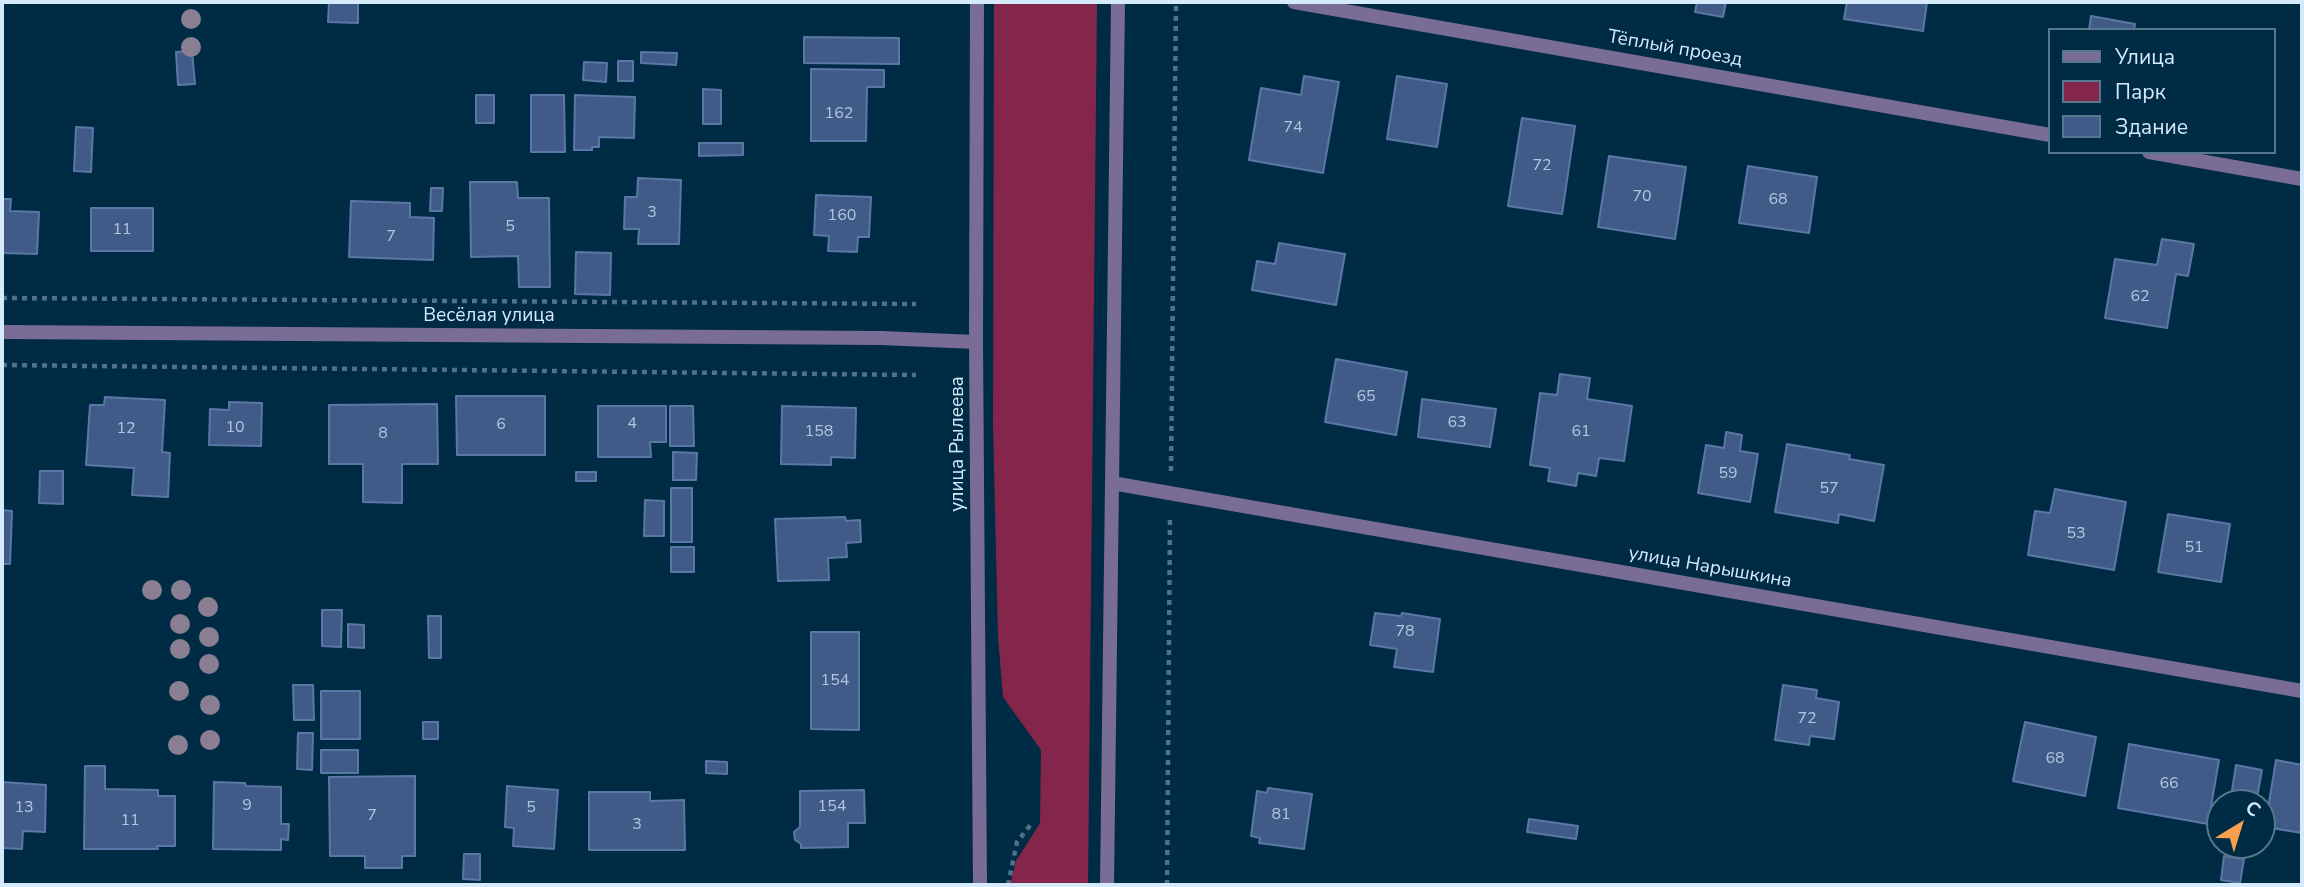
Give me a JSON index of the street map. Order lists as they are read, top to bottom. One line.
{"streets":{"street":["Тёплый проезд","Весёлая улица","улица Рылеева","улица Нарышкина"]},"crossings":[["Весёлая улица","улица Рылеева"]],"house_numbers":["162","74","72","70","68","3","160","5","11","7","62","65","63","4","6","10","12","158","61","8","59","57","53","51","78","154","72","68","66","9","154","13","5","81","7","11","3"],"legend":["Улица","Парк","Здание"],"north":"top right"}
